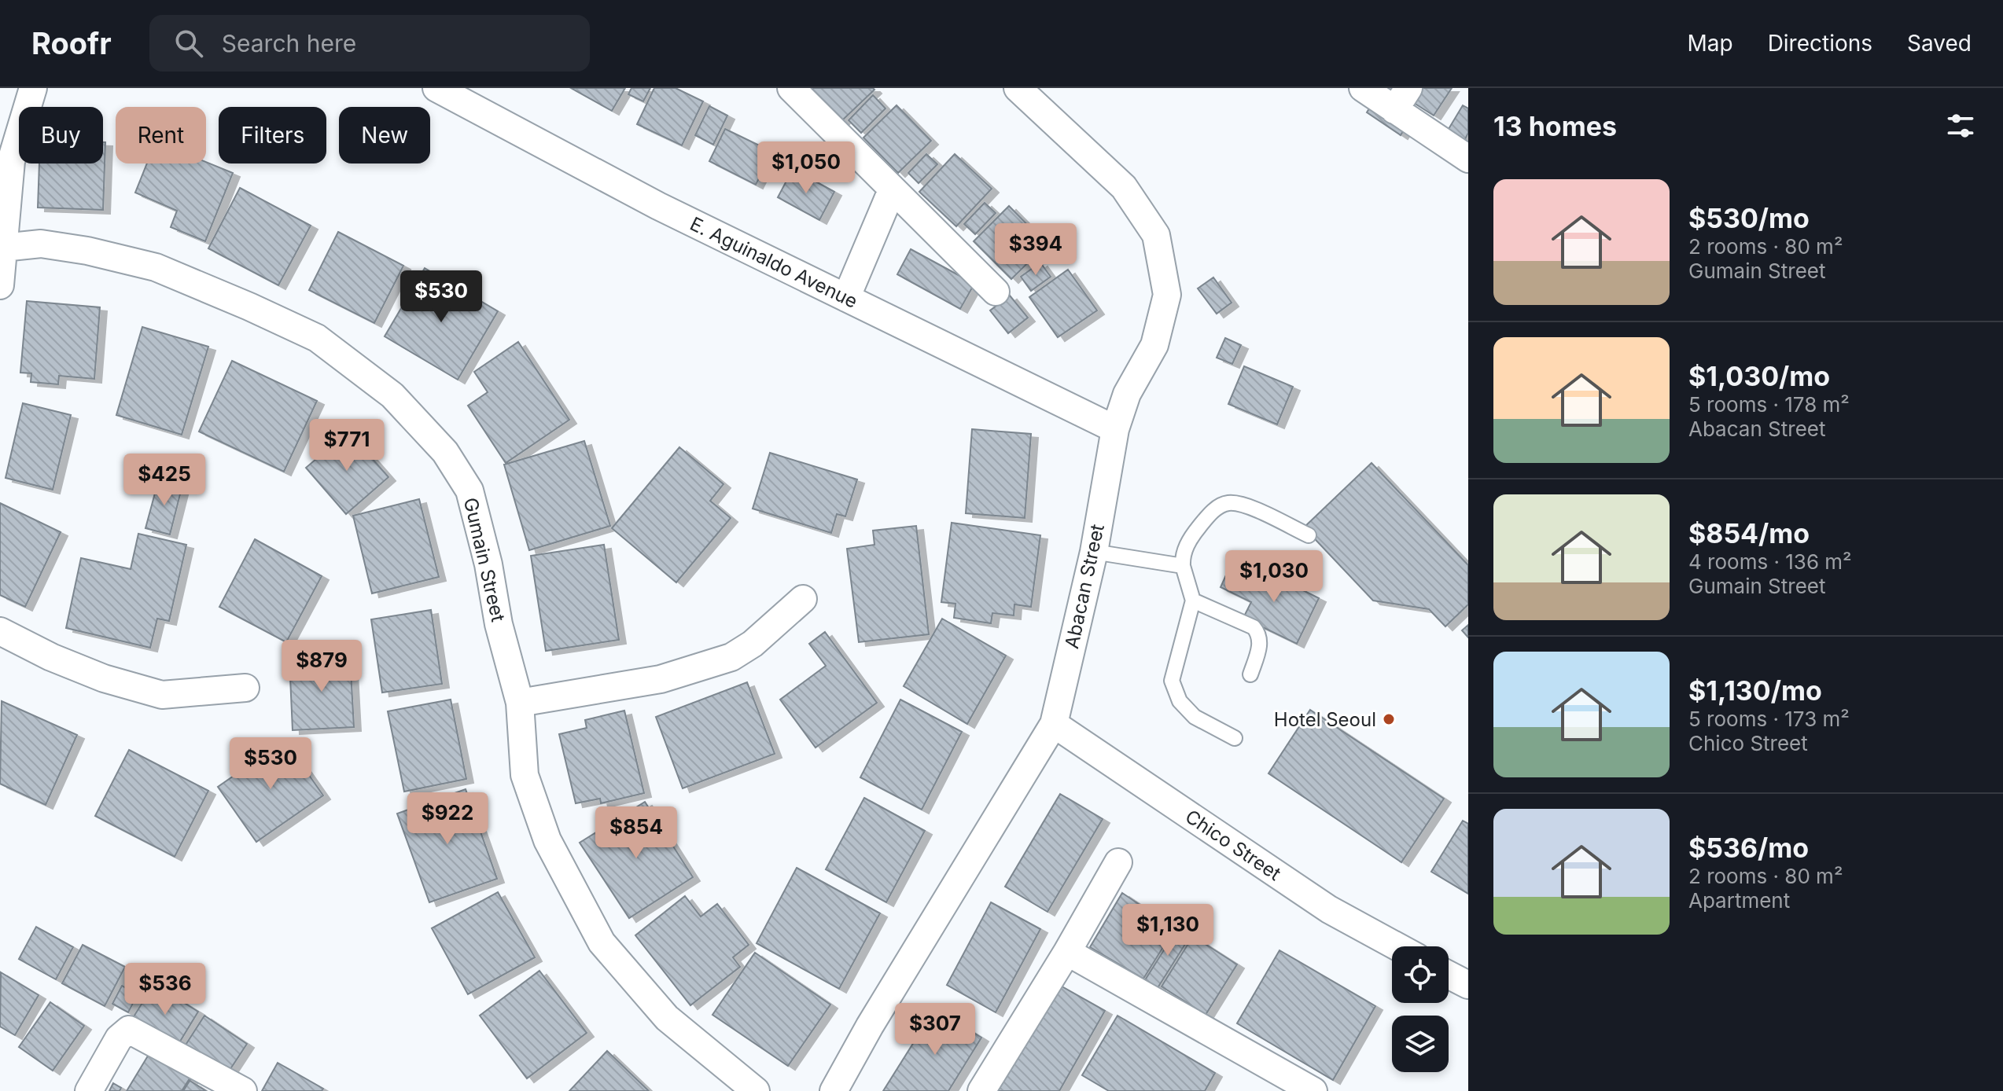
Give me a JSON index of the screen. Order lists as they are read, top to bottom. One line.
{"streets":{"street":["E. Aguinaldo Avenue","Gumain Street","Abacan Street","Chico Street"]},"crossings":[["E. Aguinaldo Avenue","Abacan Street"],["Abacan Street","Chico Street"]],"places":["Hotel Seoul"],"page":{"header":"Roofr","search":"Search here","nav":["Map","Directions","Saved"],"heading":"13 homes","chip":["Buy","Rent","Filters","New"],"price":["$1,050","$394","$530","$771","$425","$1,030","$879","$530","$922","$854","$1,130","$536","$307"],"list":[{"name":"$530/mo","note":"2 rooms · 80 m² · Gumain Street"},{"name":"$1,030/mo","note":"5 rooms · 178 m² · Abacan Street"},{"name":"$854/mo","note":"4 rooms · 136 m² · Gumain Street"},{"name":"$1,130/mo","note":"5 rooms · 173 m² · Chico Street"},{"name":"$536/mo","note":"2 rooms · 80 m² · Apartment"}]}}
